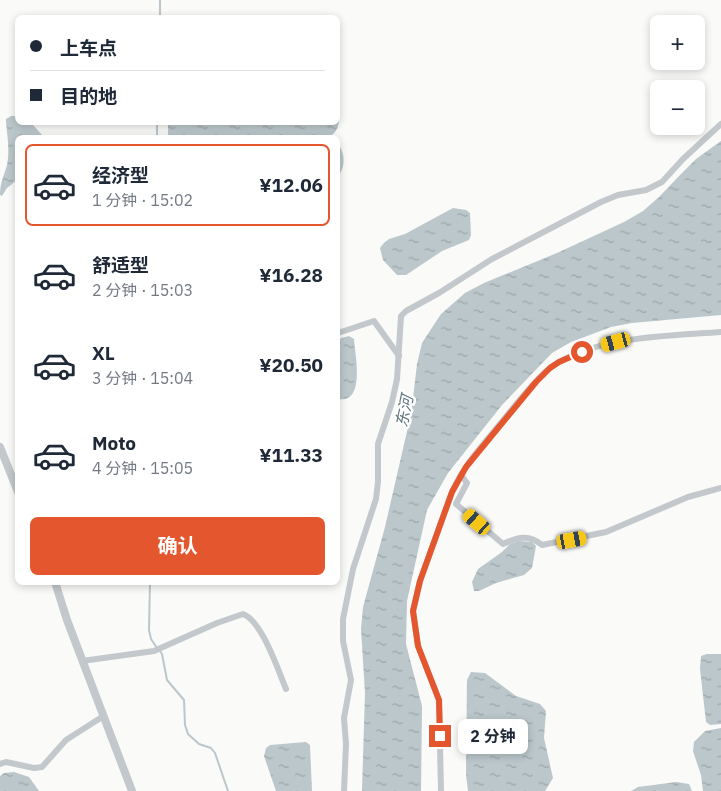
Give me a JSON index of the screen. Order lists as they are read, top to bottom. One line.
{"water":["东河"],"page":{"map_buttons":["+","−"],"banner":["上车点","目的地"],"list":[{"name":"经济型","note":"1 分钟 · 15:02","value":"¥12.06"},{"name":"舒适型","note":"2 分钟 · 15:03","value":"¥16.28"},{"name":"XL","note":"3 分钟 · 15:04","value":"¥20.50"},{"name":"Moto","note":"4 分钟 · 15:05","value":"¥11.33"}],"buttons":"确认","bubble":"2 分钟"}}
